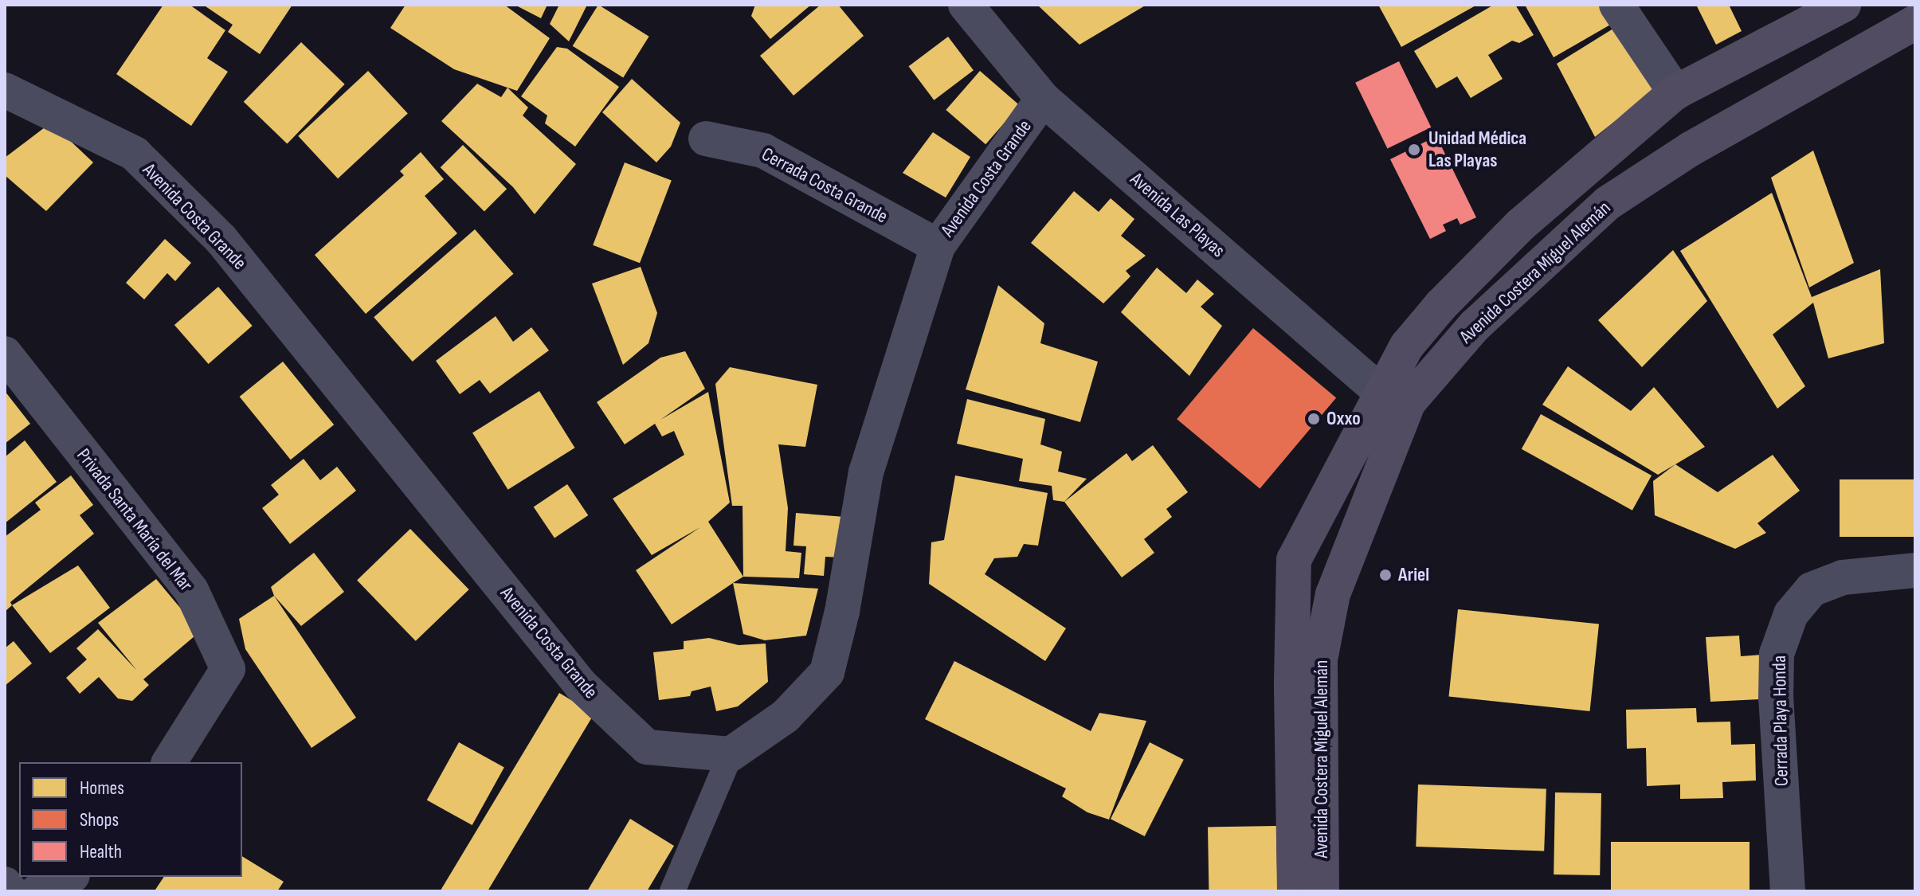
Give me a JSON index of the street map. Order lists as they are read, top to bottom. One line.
{"streets":{"main road":["Avenida Costera Miguel Alemán"],"street":["Avenida Costa Grande","Cerrada Costa Grande","Avenida Las Playas","Privada Santa María del Mar","Cerrada Playa Honda"]},"crossings":[["Avenida Costa Grande","Cerrada Costa Grande"],["Avenida Costa Grande","Avenida Las Playas"],["Avenida Las Playas","Avenida Costera Miguel Alemán"]],"places":["Unidad Médica Las Playas","Oxxo","Ariel"],"legend":["Homes","Shops","Health"]}
